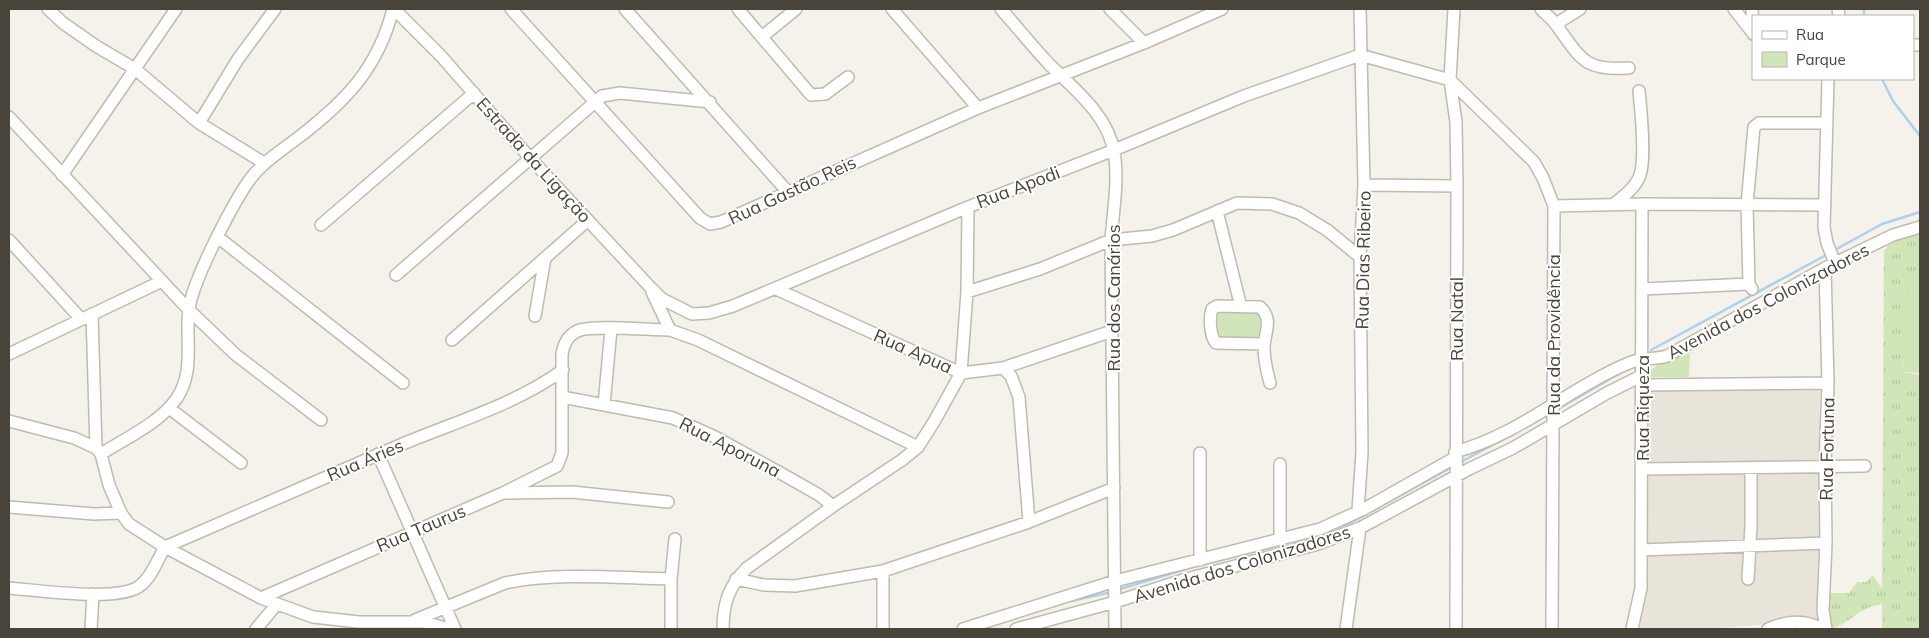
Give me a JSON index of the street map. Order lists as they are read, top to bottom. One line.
{"streets":{"street":["Estrada da Ligação","Rua Apodi","Rua Gastão Reis","Rua Dias Ribeiro","Rua dos Canários","Avenida dos Colonizadores","Rua Natal","Rua da Providência","Rua Apua","Rua Riqueza","Rua Aporuna","Rua Fortuna","Rua Áries","Rua Taurus"]},"crossings":[["Estrada da Ligação","Rua Apodi"],["Rua Apodi","Rua Dias Ribeiro"],["Rua Apodi","Rua dos Canários"],["Rua Apodi","Rua Apua"],["Rua Gastão Reis","Rua dos Canários"],["Rua Dias Ribeiro","Avenida dos Colonizadores"],["Rua dos Canários","Avenida dos Colonizadores"],["Rua dos Canários","Rua Apua"],["Avenida dos Colonizadores","Rua Natal"],["Avenida dos Colonizadores","Rua da Providência"],["Avenida dos Colonizadores","Rua Riqueza"],["Avenida dos Colonizadores","Rua Fortuna"],["Rua Natal","Rua da Providência"]],"legend":["Rua","Parque"]}
